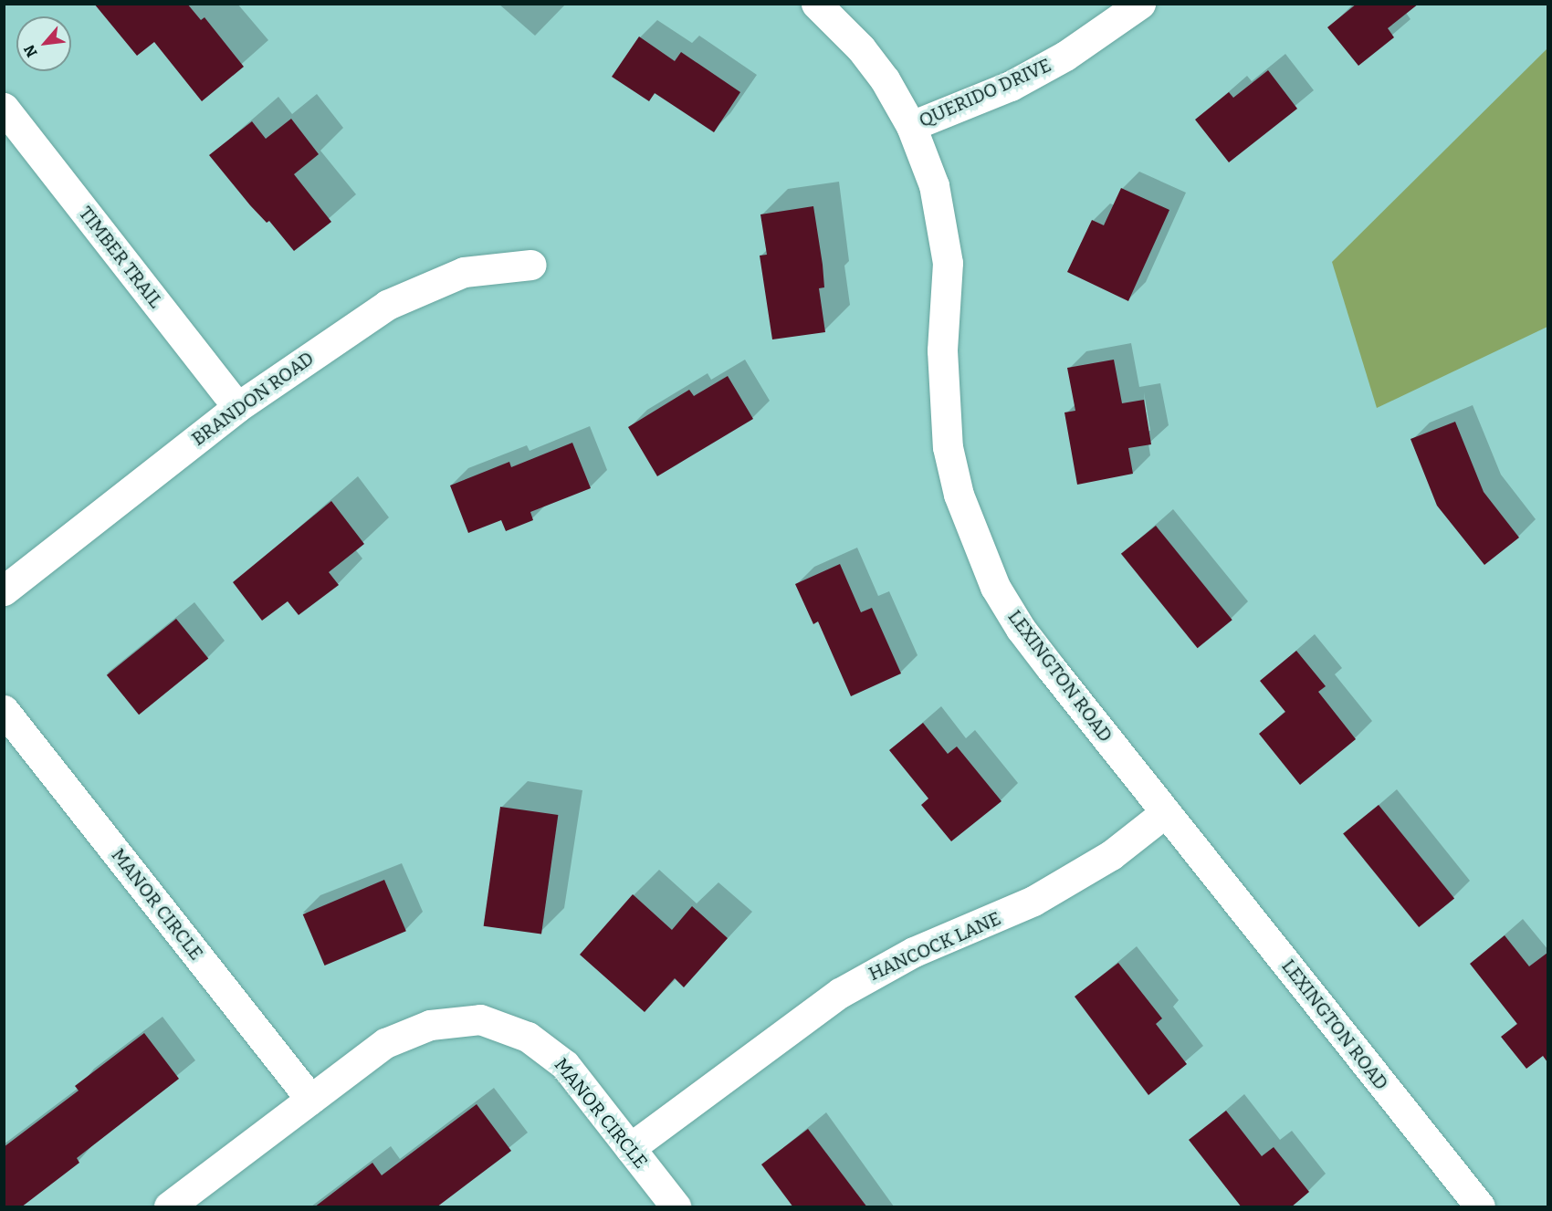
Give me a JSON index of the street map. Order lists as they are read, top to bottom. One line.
{"streets":{"street":["QUERIDO DRIVE","TIMBER TRAIL","BRANDON ROAD","LEXINGTON ROAD","MANOR CIRCLE","HANCOCK LANE"]},"crossings":[["QUERIDO DRIVE","LEXINGTON ROAD"],["TIMBER TRAIL","BRANDON ROAD"],["LEXINGTON ROAD","HANCOCK LANE"],["MANOR CIRCLE","HANCOCK LANE"]],"north":"bottom left"}
